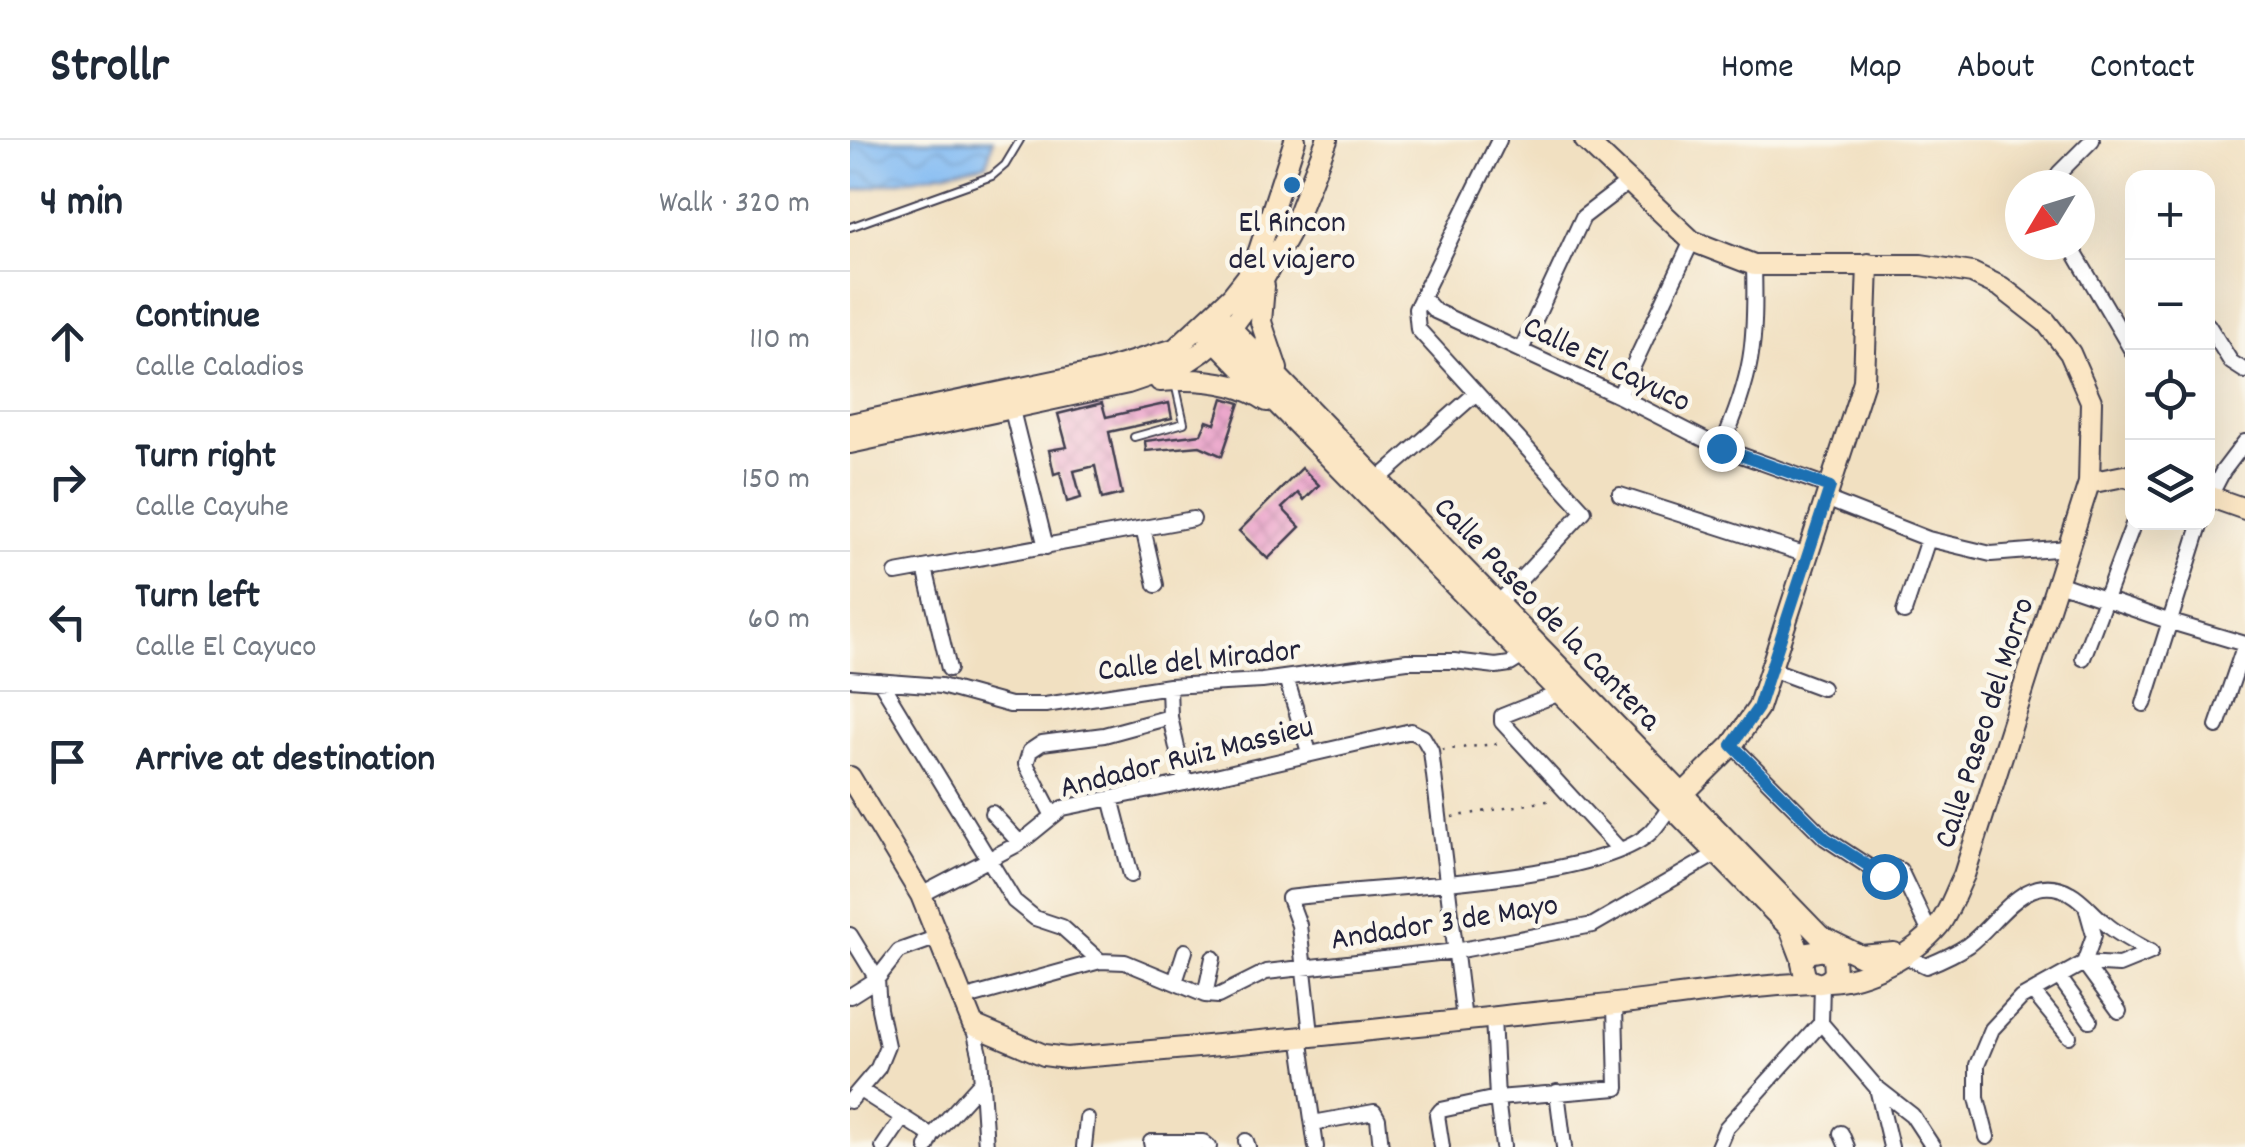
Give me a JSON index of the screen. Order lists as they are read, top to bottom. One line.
{"streets":{"street":["Calle El Cayuco","Calle Paseo de la Cantera","Calle del Mirador","Calle Paseo del Morro","Andador Ruiz Massieu","Andador 3 de Mayo"]},"crossings":[["Calle El Cayuco","Calle Paseo del Morro"],["Calle Paseo de la Cantera","Calle del Mirador"],["Calle Paseo de la Cantera","Calle Paseo del Morro"],["Calle Paseo de la Cantera","Andador 3 de Mayo"]],"places":["El Rincon del viajero"],"north":"bottom left","page":{"header":"Strollr","nav":["Home","Map","About","Contact"],"heading":["4 min","Walk · 320 m"],"map_buttons":["+","−"],"list":[["Continue","Calle Caladios","110 m"],["Turn right","Calle Cayuhe","150 m"],["Turn left","Calle El Cayuco","60 m"],"Arrive at destination"]}}
